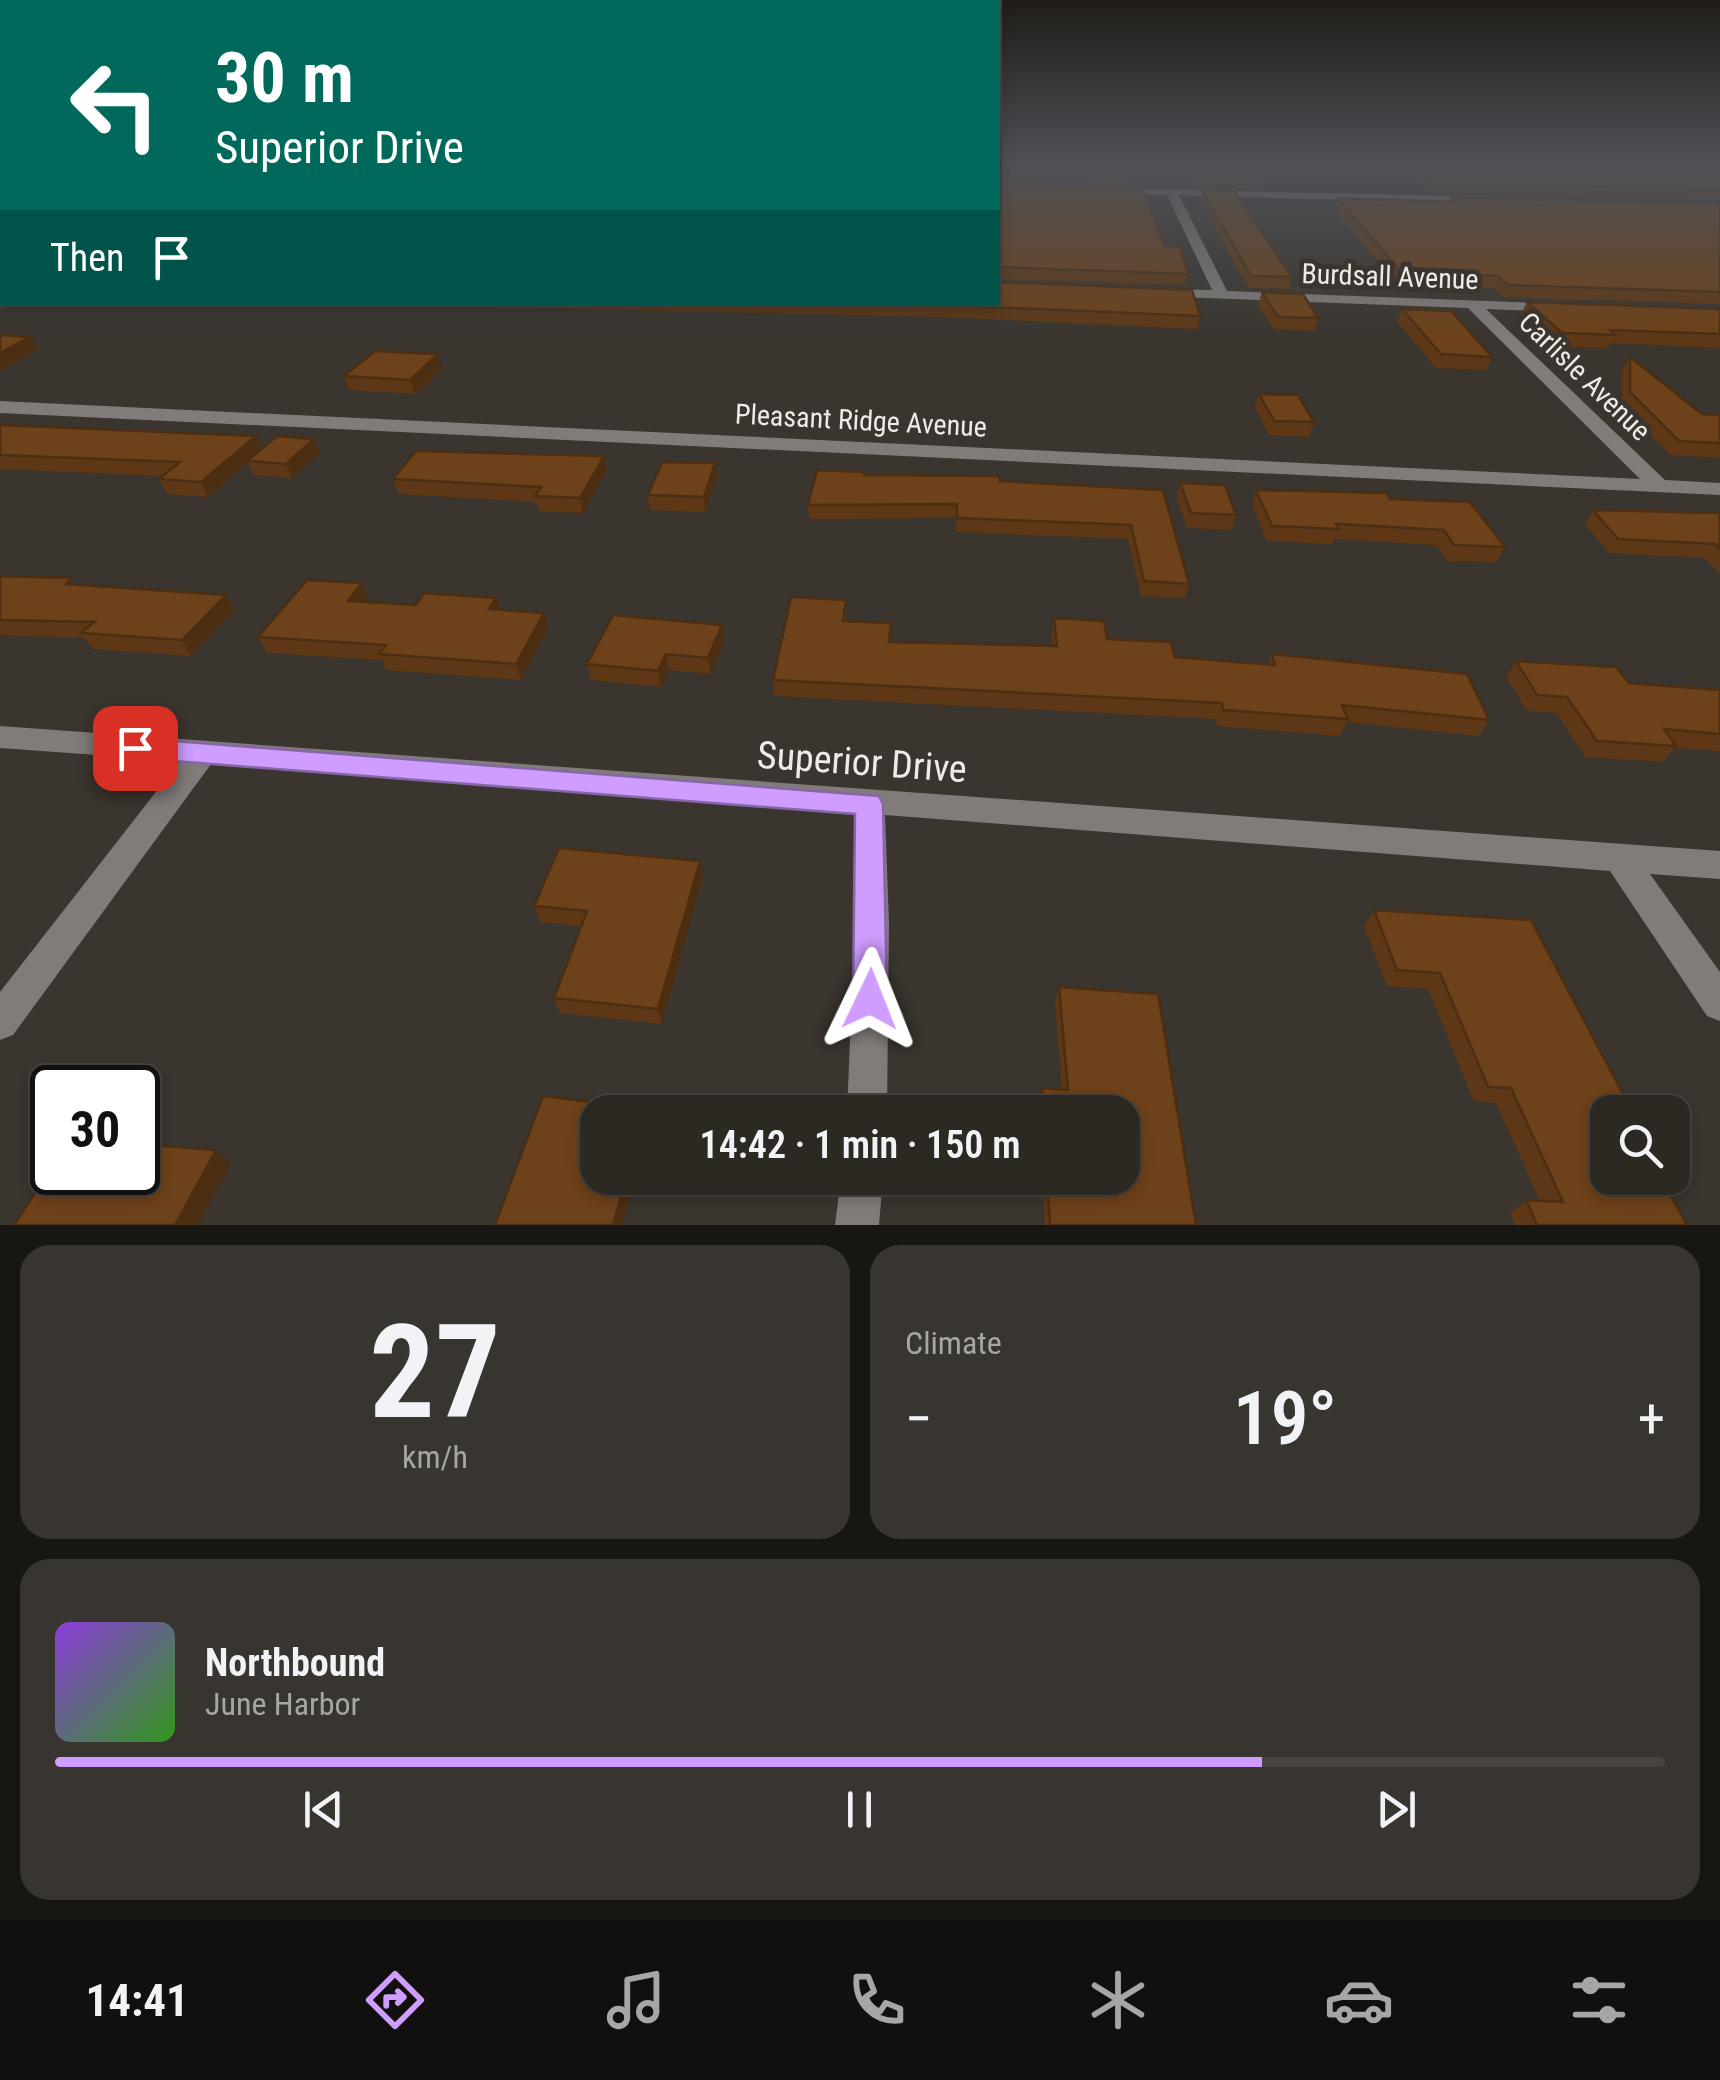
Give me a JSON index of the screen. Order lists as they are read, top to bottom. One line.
{"streets":{"street":["Burdsall Avenue","Carlisle Avenue","Pleasant Ridge Avenue","Superior Drive"]},"crossings":[["Burdsall Avenue","Carlisle Avenue"],["Carlisle Avenue","Pleasant Ridge Avenue"]],"page":{"turn":["30 m","Superior Drive"],"then":"Then","limit":"30","trip":"14:42 · 1 min · 150 m","tile":[["27","km/h"],"Climate"],"heat":["−","19°","+"],"song":["Northbound","June Harbor"],"tabs":"14:41"}}
